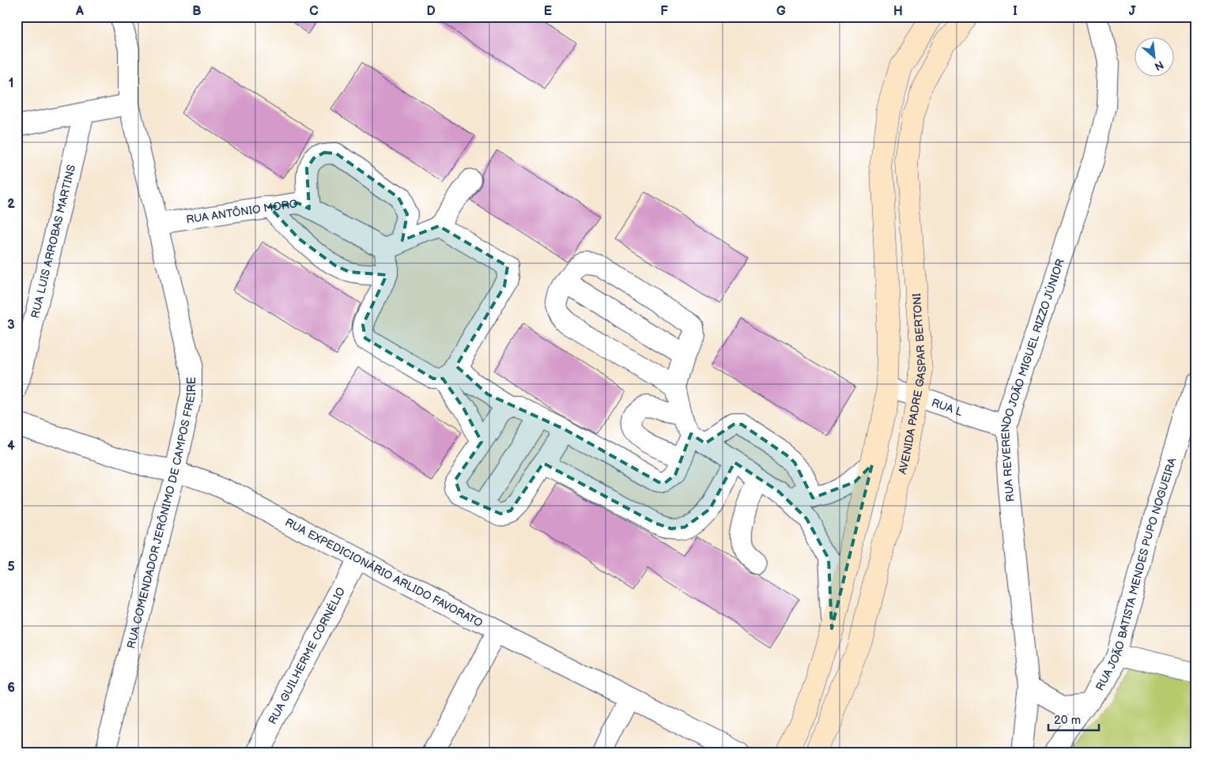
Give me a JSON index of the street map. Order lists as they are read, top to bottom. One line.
{"streets":{"street":["RUA ANTÔNIO MORO","RUA LUIS ARROBAS MARTINS","RUA REVERENDO JOÃO MIGUEL RIZZO JÚNIOR","AVENIDA PADRE GASPAR BERTONI","RUA L","RUA COMENDADOR JERÔNIMO DE CAMPOS FREIRE","RUA EXPEDICIONÁRIO ARLIDO FAVORATO","RUA JOÃO BATISTA MENDES PUPO NOGUEIRA","RUA GUILHERME CORNÉLIO"]},"crossings":[["RUA ANTÔNIO MORO","RUA COMENDADOR JERÔNIMO DE CAMPOS FREIRE"],["RUA REVERENDO JOÃO MIGUEL RIZZO JÚNIOR","RUA L"],["AVENIDA PADRE GASPAR BERTONI","RUA L"],["RUA COMENDADOR JERÔNIMO DE CAMPOS FREIRE","RUA EXPEDICIONÁRIO ARLIDO FAVORATO"],["RUA EXPEDICIONÁRIO ARLIDO FAVORATO","RUA GUILHERME CORNÉLIO"]],"scale_bar":"20 m","north":"bottom right","grid":{"columns":["A","B","C","D","E","F","G","H","I","J"],"rows":["1","2","3","4","5","6"]}}
